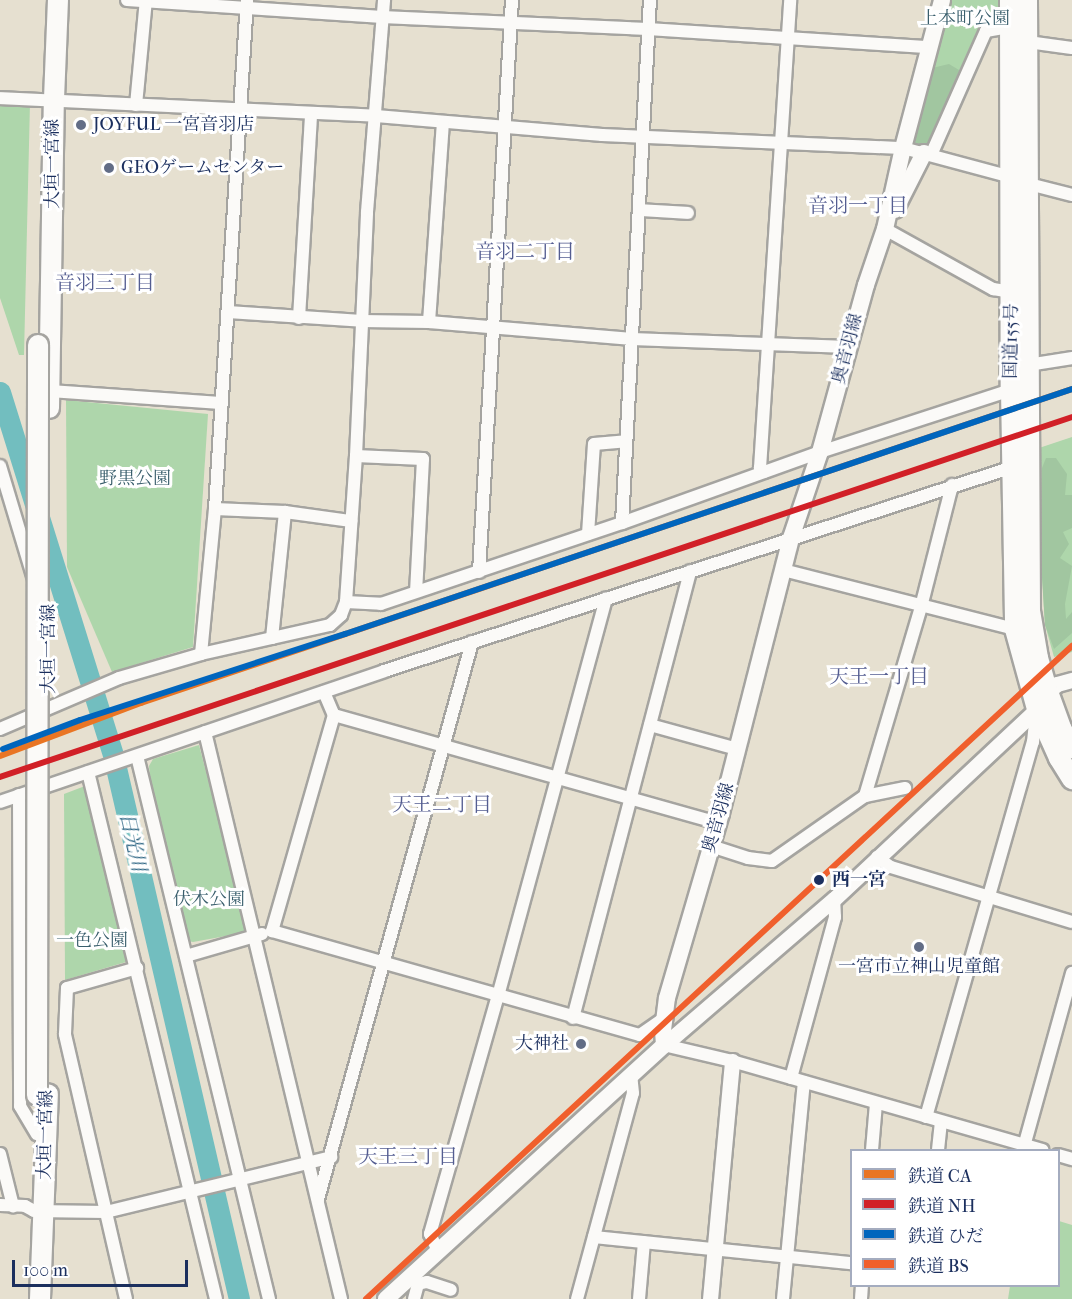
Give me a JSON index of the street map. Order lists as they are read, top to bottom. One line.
{"streets":{"main road":["大垣一宮線","国道155号","奥音羽線"]},"districts":["音羽一丁目","音羽二丁目","音羽三丁目","天王一丁目","天王二丁目","天王三丁目"],"water":["日光川"],"parks":["上本町公園","野黒公園","伏木公園","一色公園"],"places":["JOYFUL 一宮音羽店","GEOゲームセンター","西一宮","一宮市立神山児童館","大神社"],"lines":["rail line CA","rail line ひだ","rail line NH","rail line BS"],"legend":["鉄道 CA","鉄道 NH","鉄道 ひだ","鉄道 BS"],"scale_bar":"100 m"}
